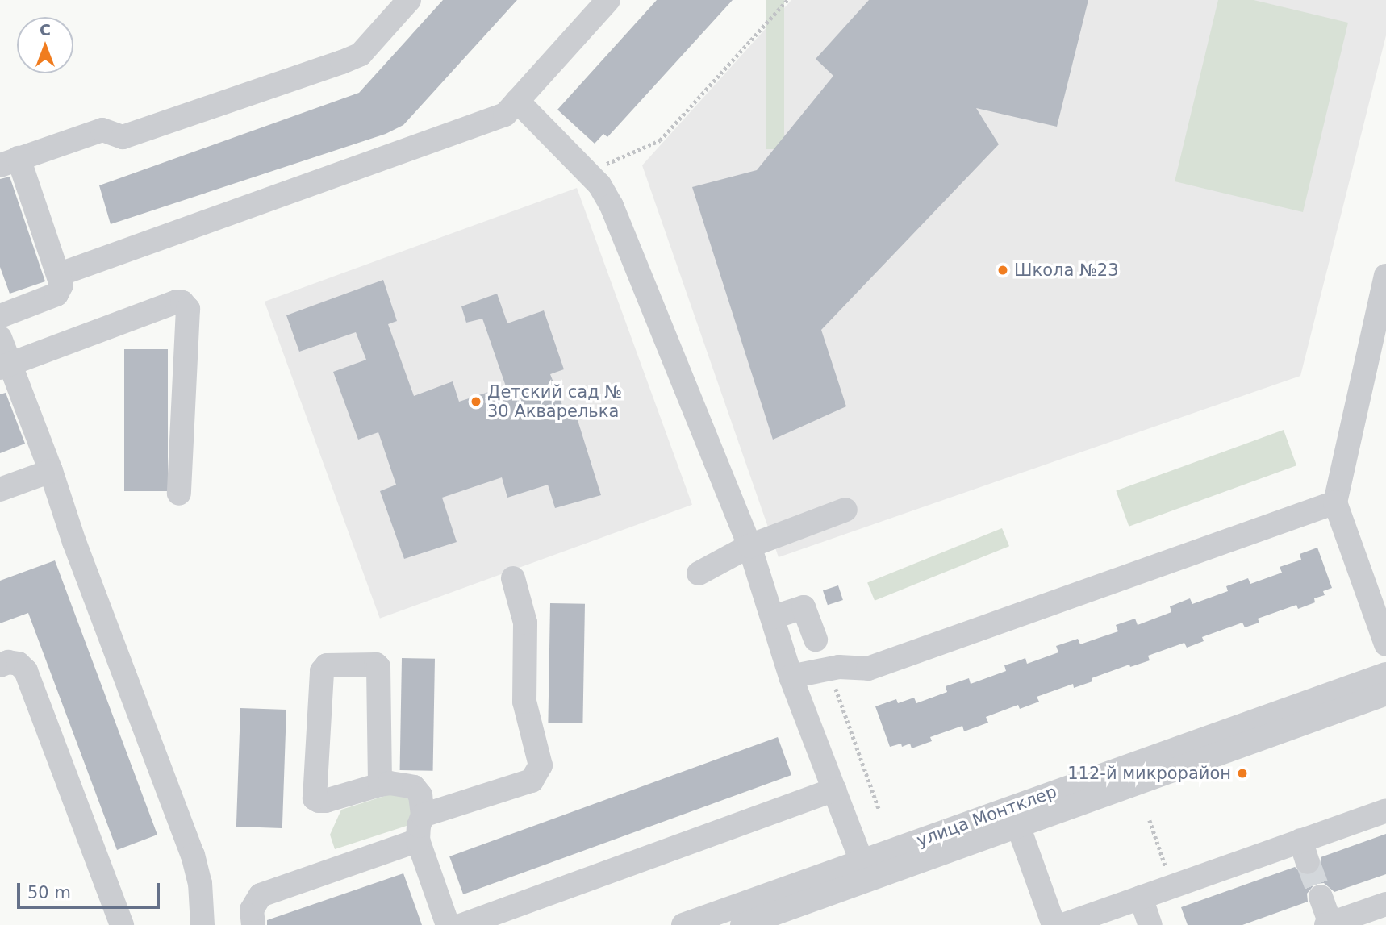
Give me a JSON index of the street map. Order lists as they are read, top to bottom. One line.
{"streets":{"street":["улица Монтклер"]},"places":["Школа №23","Детский сад № 30 Акварелька","112-й микрорайон"],"scale_bar":"50 m","north":"top"}
